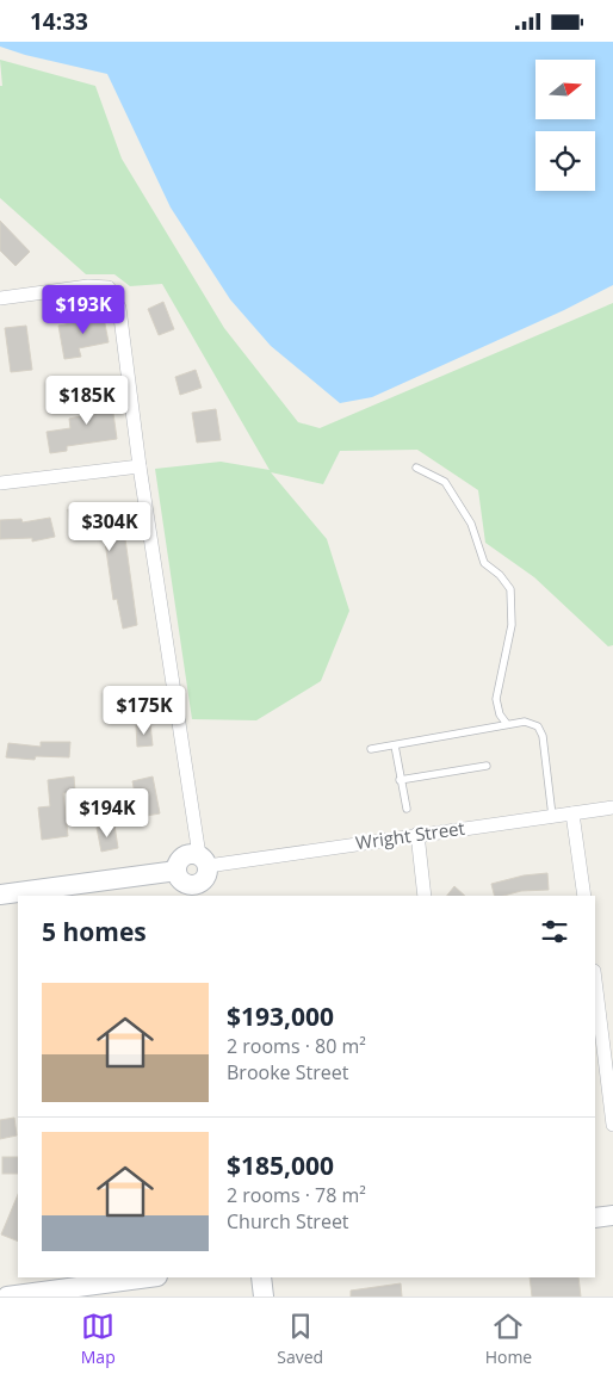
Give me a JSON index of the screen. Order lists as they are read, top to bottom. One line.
{"streets":{"street":["Wright Street"]},"north":"right","page":{"status":"14:33","price":["$193K","$185K","$304K","$175K","$194K"],"heading":"5 homes","list":[{"name":"$193,000","note":"2 rooms · 80 m² · Brooke Street"},{"name":"$185,000","note":"2 rooms · 78 m² · Church Street"}],"tabs":["Map","Saved","Home"]}}
